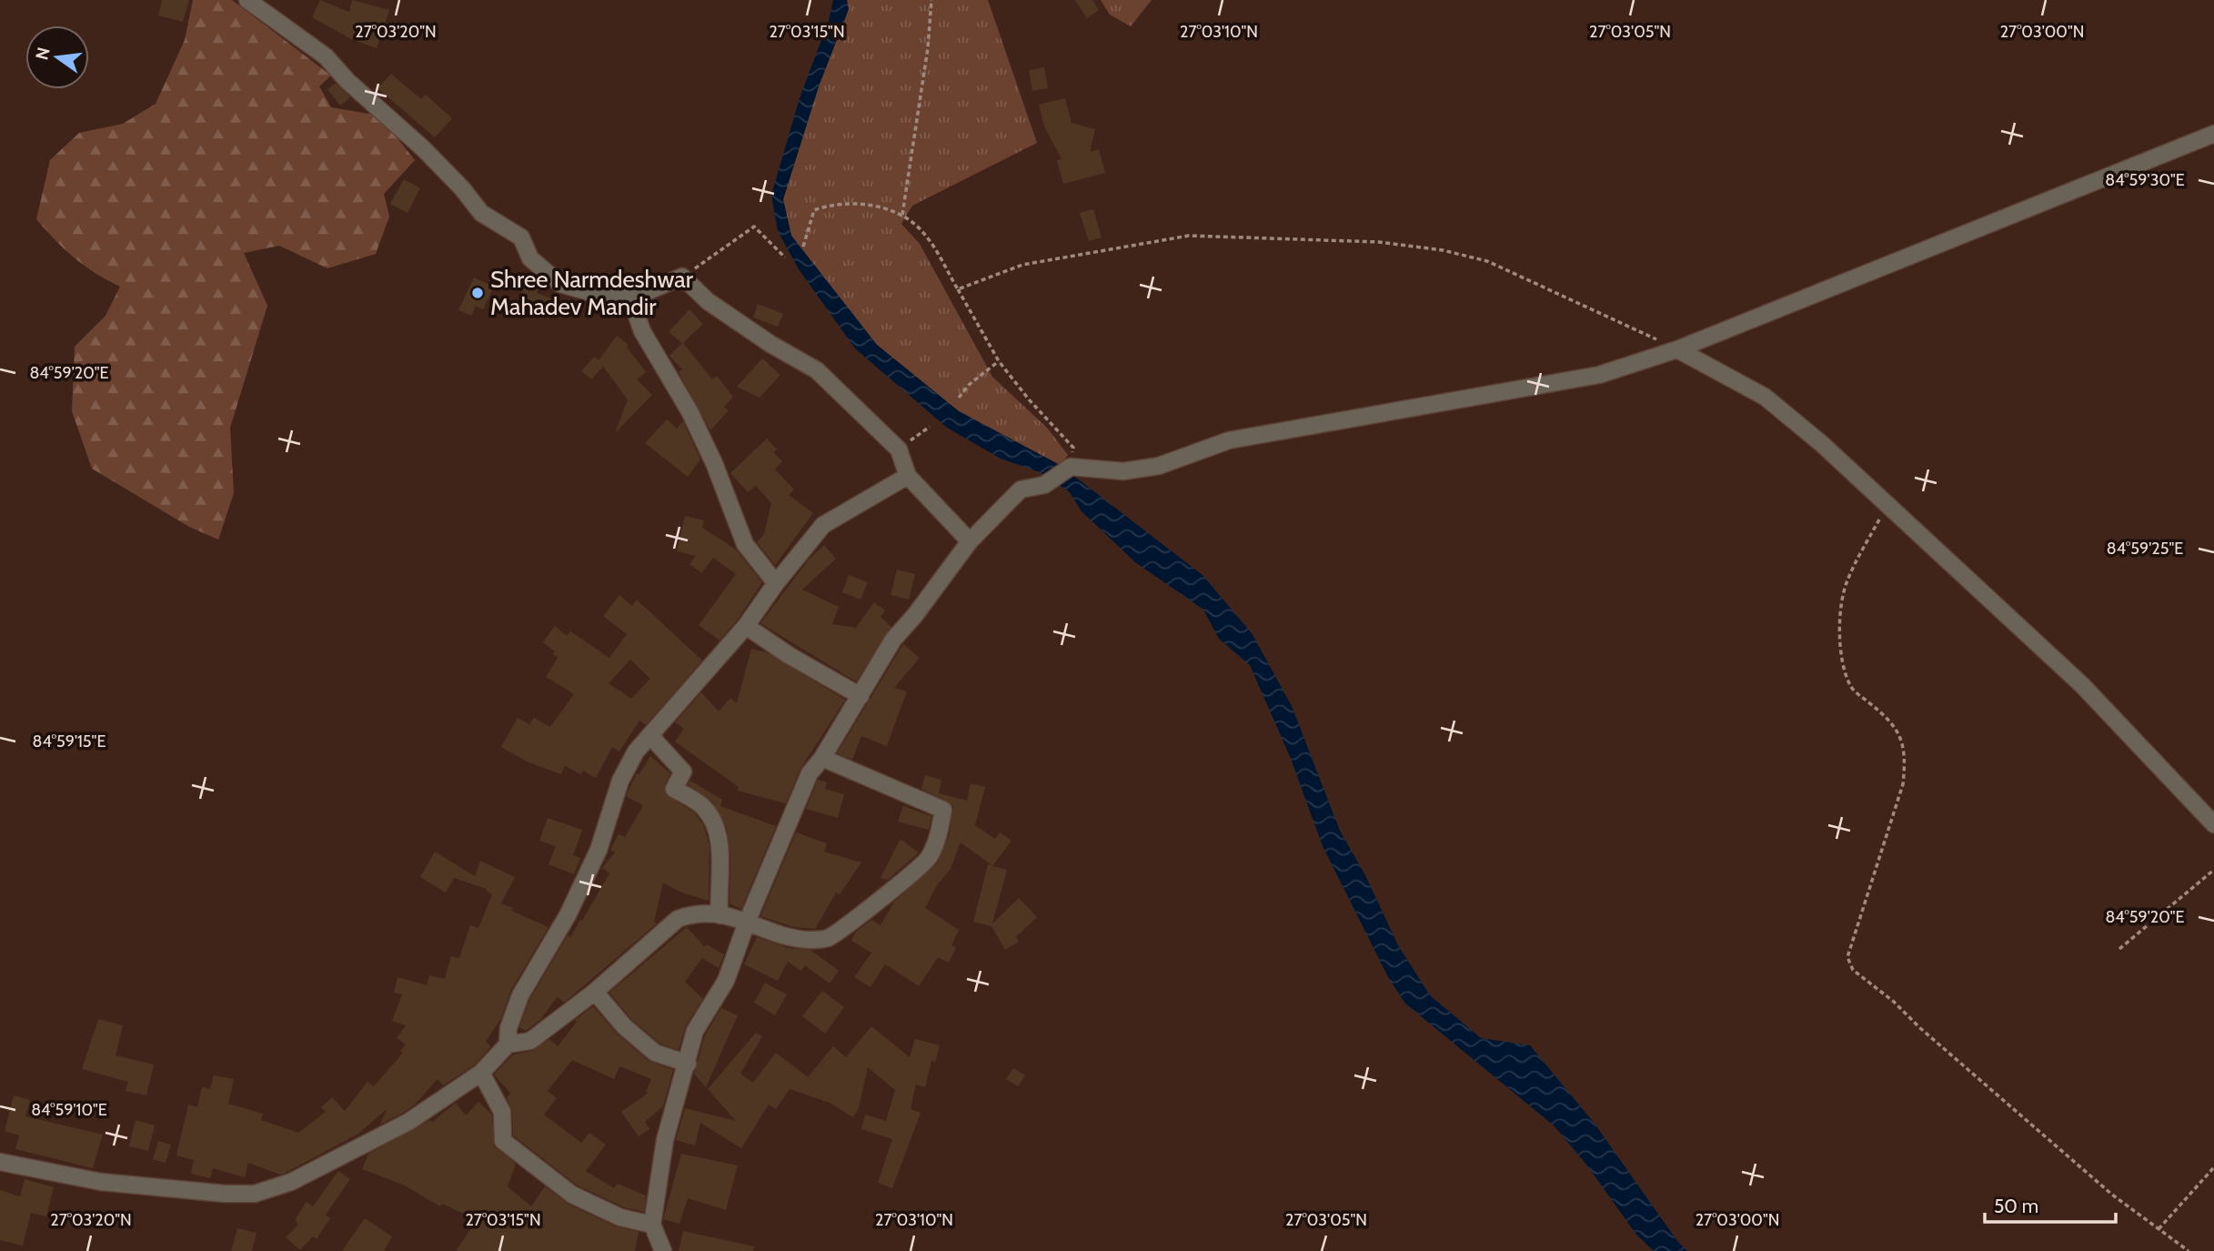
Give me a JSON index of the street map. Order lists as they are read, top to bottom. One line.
{"places":["Shree Narmdeshwar Mahadev Mandir"],"scale_bar":"50 m","north":"left","coordinates":["27°03'20\"N","27°03'15\"N","27°03'10\"N","27°03'05\"N","27°03'00\"N","84°59'30\"E","84°59'20\"E","84°59'25\"E","84°59'15\"E","84°59'10\"E"]}
